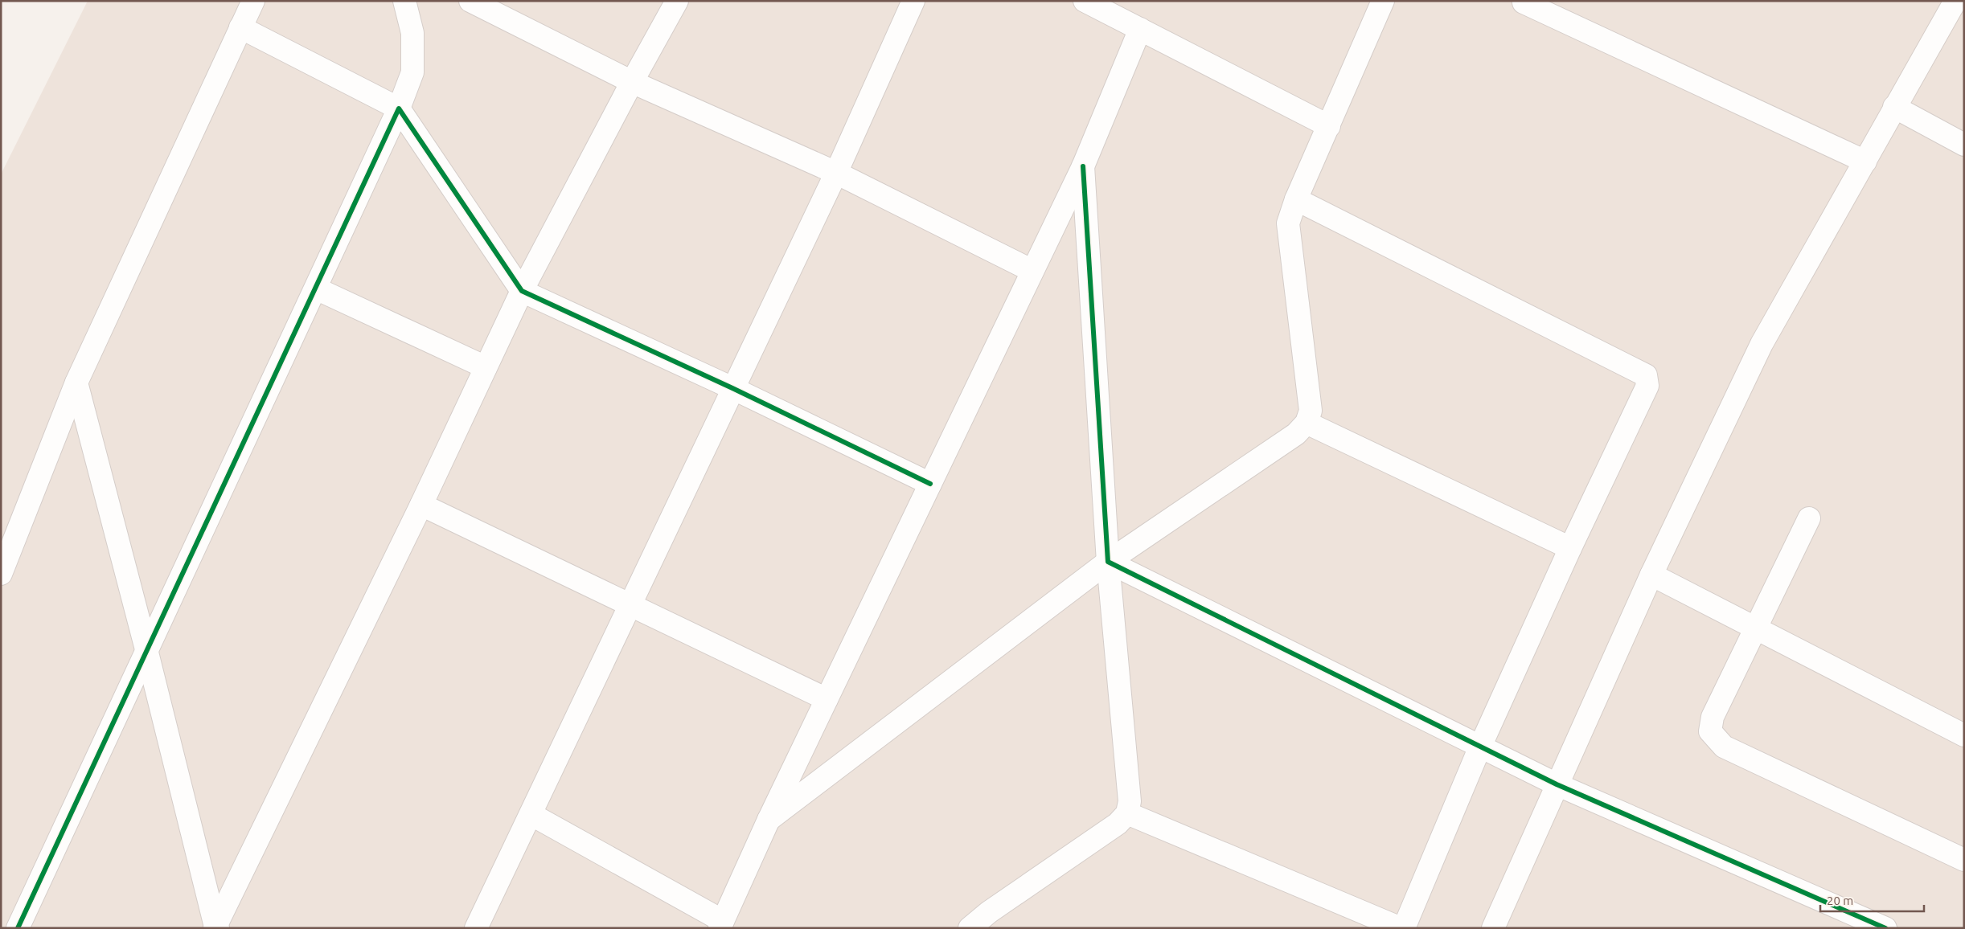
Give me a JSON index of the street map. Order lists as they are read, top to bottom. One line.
{"scale_bar":"20 m"}
